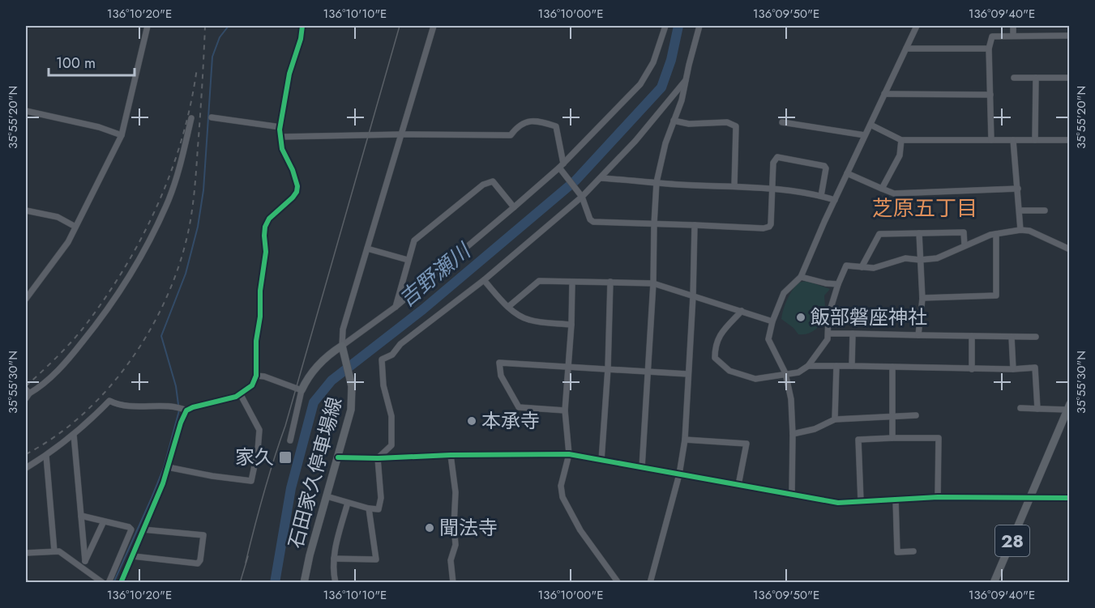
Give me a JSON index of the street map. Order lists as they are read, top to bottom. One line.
{"streets":{"main road":["石田家久停車場線","28"]},"districts":["芝原五丁目"],"water":["吉野瀬川"],"places":{"other":["飯部磐座神社","本承寺","聞法寺"],"transit":["家久"]},"scale_bar":"100 m","coordinates":["136°10'20\"E","136°10'10\"E","136°10'00\"E","136°09'50\"E","136°09'40\"E","35°55'20\"N","35°55'30\"N"]}
